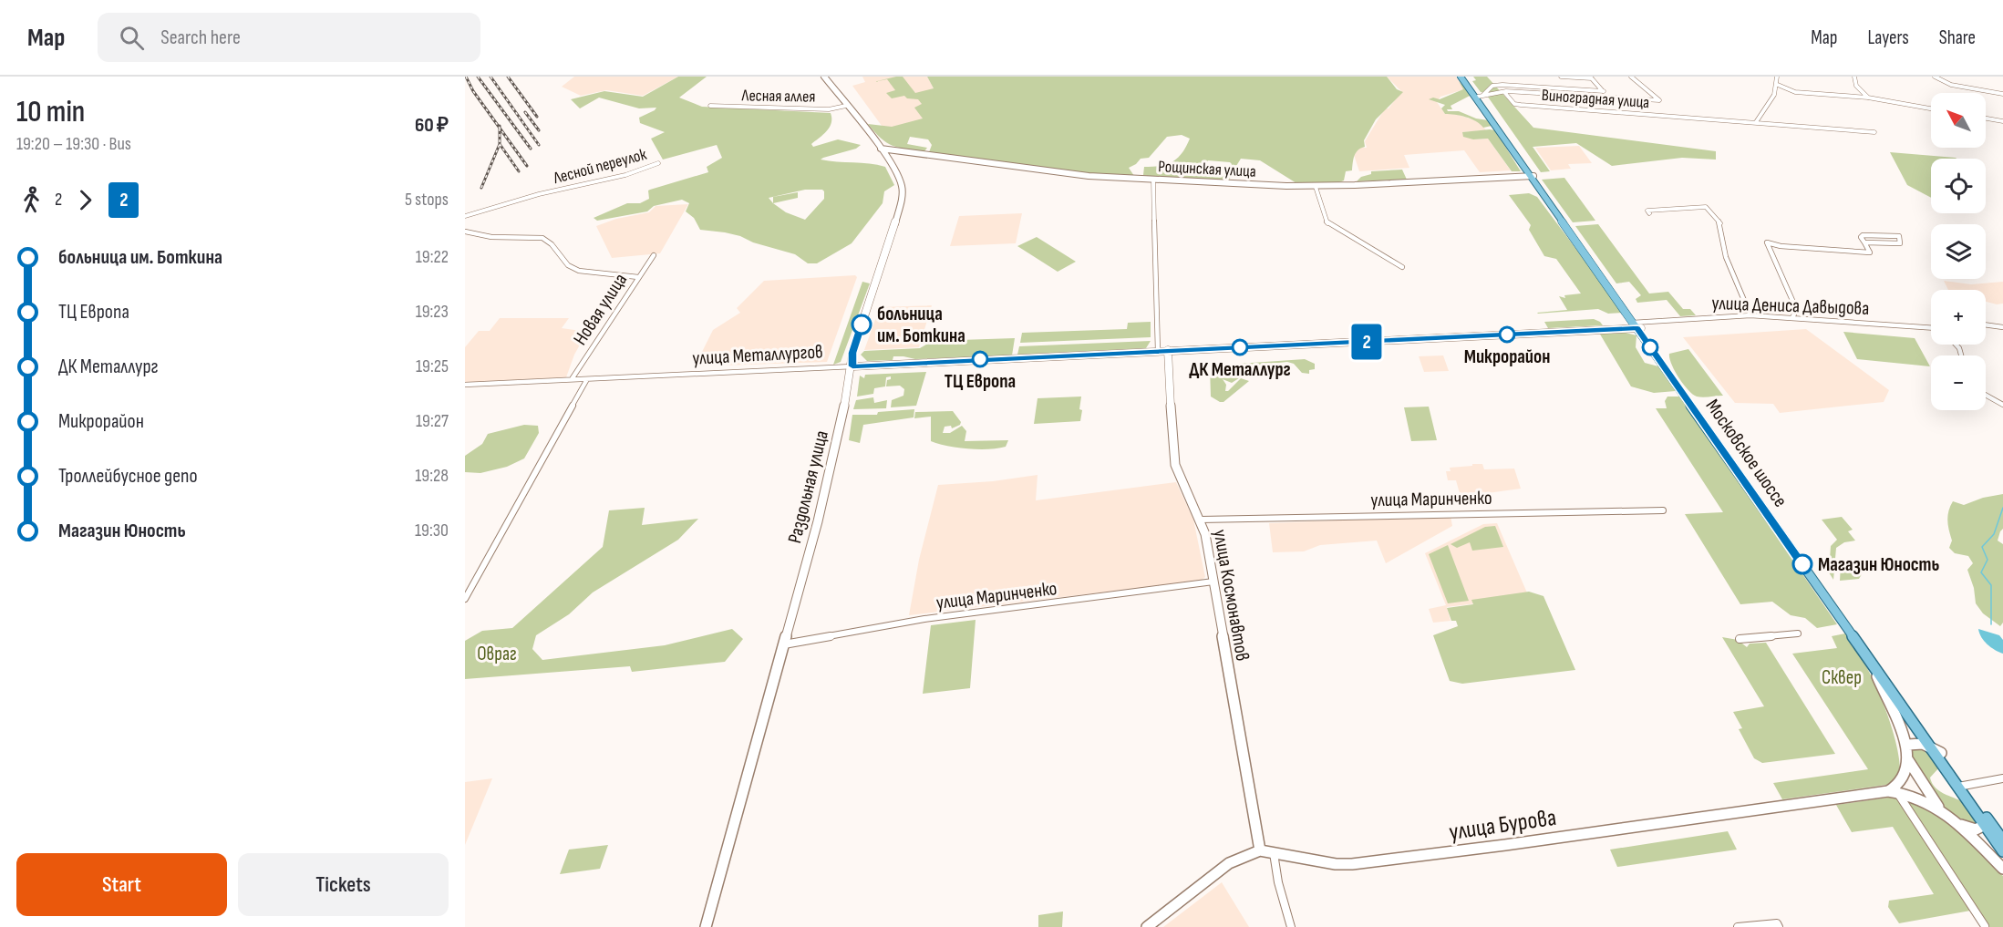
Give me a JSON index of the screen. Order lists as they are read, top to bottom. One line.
{"streets":{"main road":["Рощинская улица","улица Металлургов","Московское шоссе","Раздольная улица","улица Космонавтов","улица Бурова"],"street":["Лесная аллея","Виноградная улица","Лесной переулок","улица Дениса Давыдова","Новая улица","улица Маринченко"]},"crossings":[["Лесная аллея","Раздольная улица"],["Рощинская улица","Московское шоссе"],["Рощинская улица","Раздольная улица"],["улица Дениса Давыдова","улица Металлургов"],["улица Дениса Давыдова","Московское шоссе"],["Новая улица","улица Металлургов"],["улица Металлургов","Московское шоссе"],["улица Металлургов","Раздольная улица"],["улица Металлургов","улица Космонавтов"],["Раздольная улица","улица Маринченко"],["улица Маринченко","улица Космонавтов"],["улица Космонавтов","улица Бурова"]],"parks":["Овраг","Сквер"],"places":["больница им. Боткина","Микрорайон","ДК Металлург","ТЦ Европа","Магазин Юность"],"lines":["bus line 2"],"north":"top left","page":{"header":"Map","search":"Search here","nav":["Map","Layers","Share"],"heading":["10 min","19:20 – 19:30 · Bus","60 ₽"],"on_map":"2","map_buttons":["+","−"],"legs":["2","2","5 stops"],"list":[{"name":"больница им. Боткина","value":"19:22"},{"name":"ТЦ Европа","value":"19:23"},{"name":"ДК Металлург","value":"19:25"},{"name":"Микрорайон","value":"19:27"},{"name":"Троллейбусное депо","value":"19:28"},{"name":"Магазин Юность","value":"19:30"}],"buttons":["Start","Tickets"]}}
